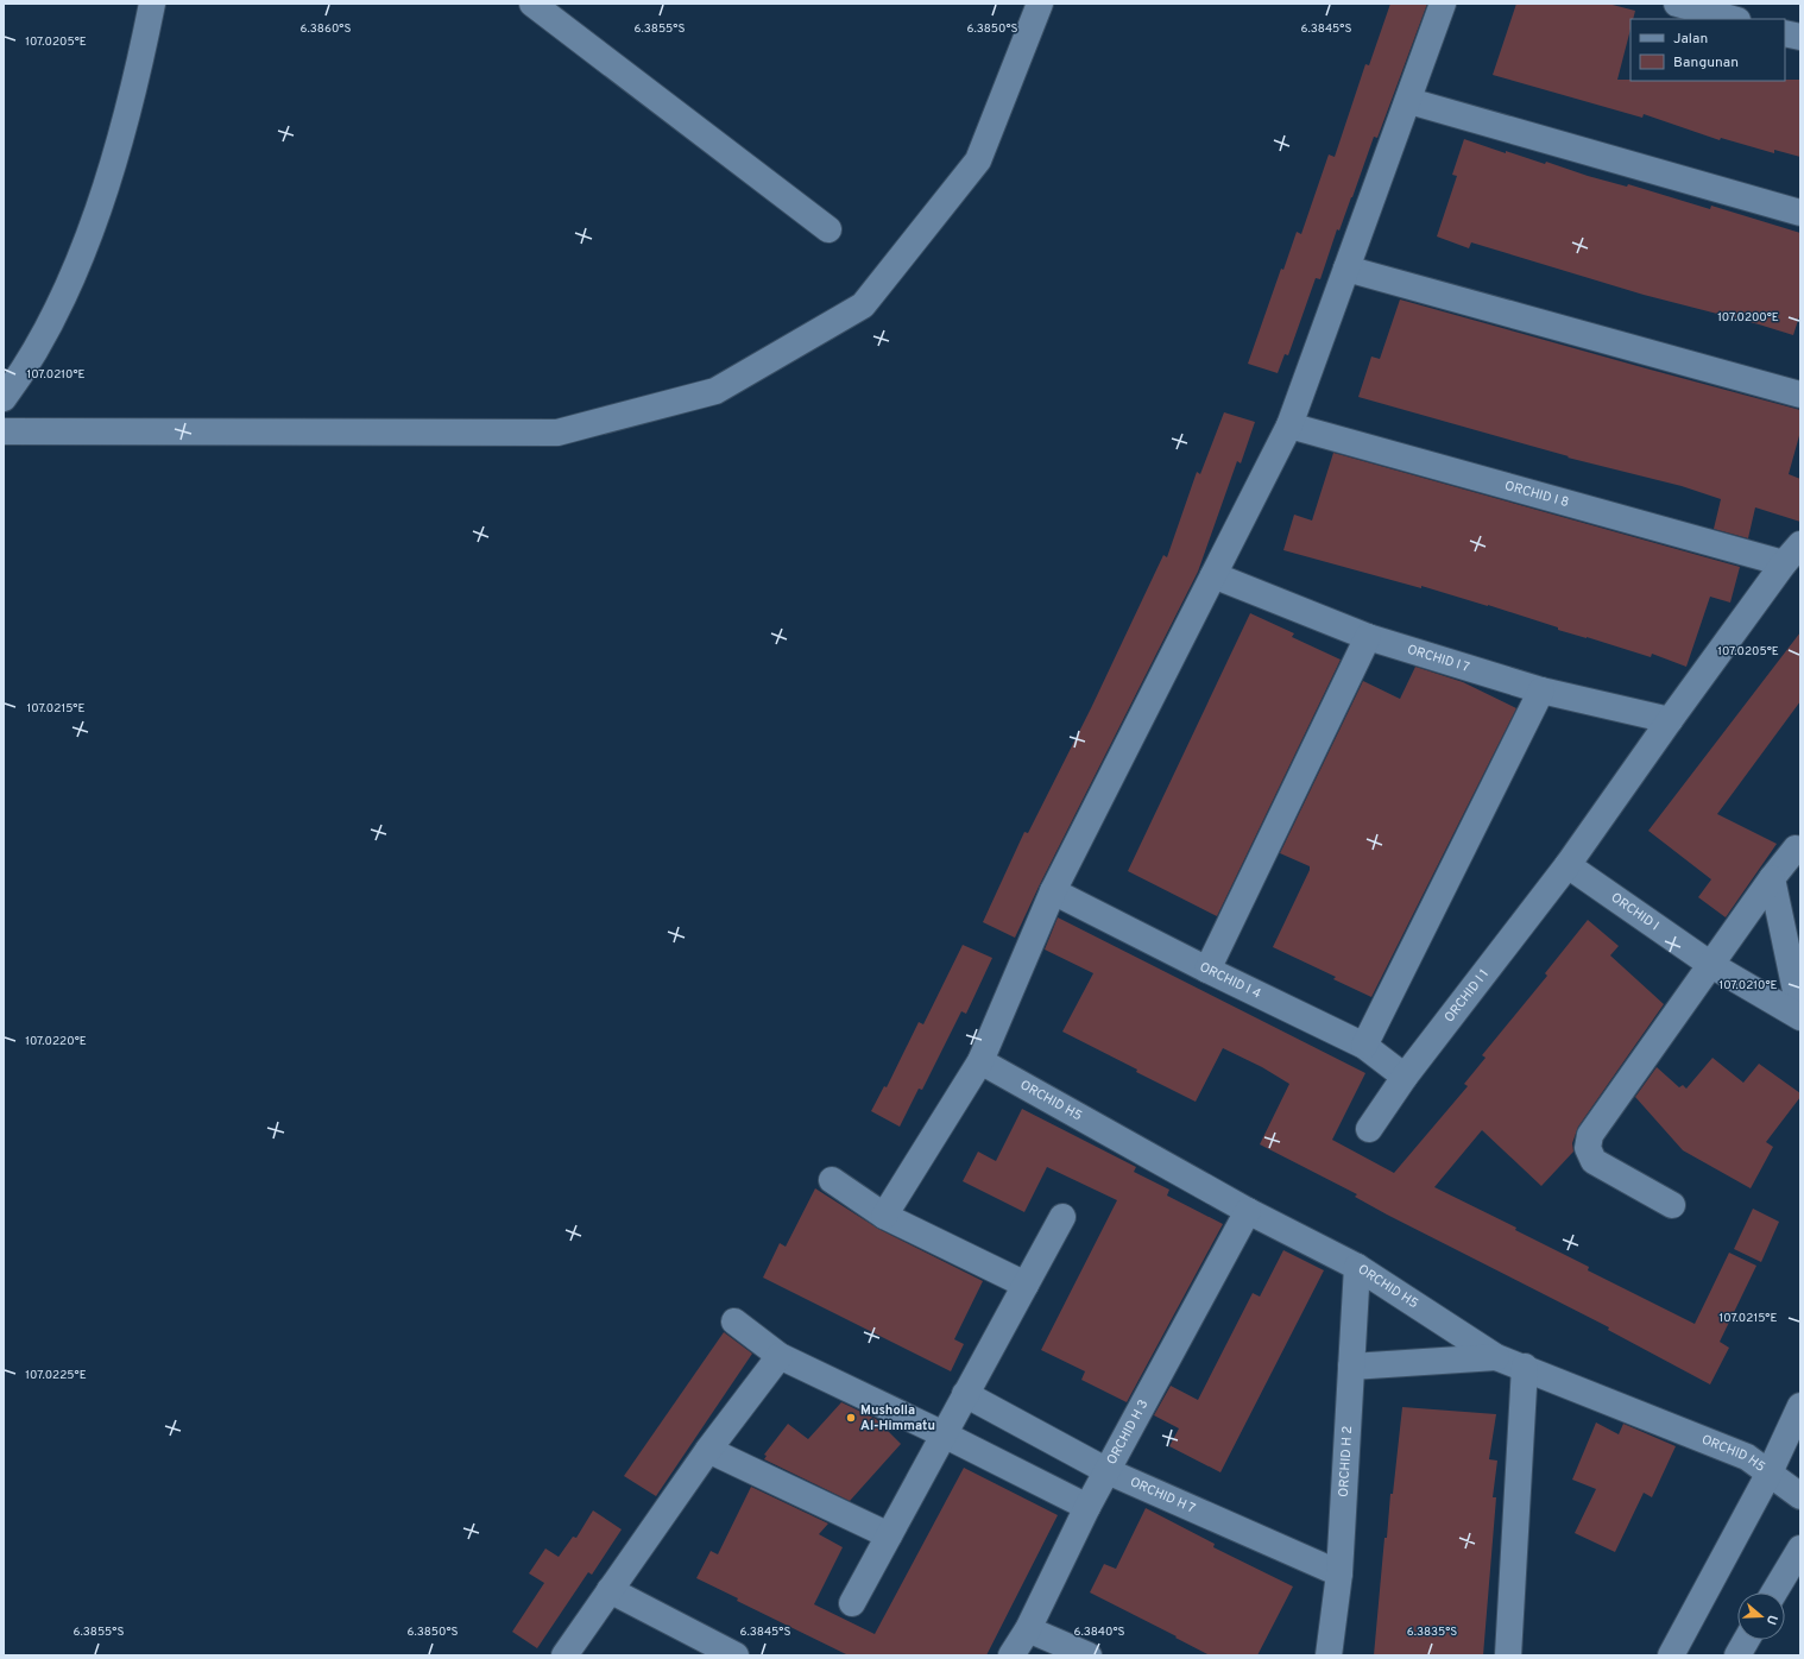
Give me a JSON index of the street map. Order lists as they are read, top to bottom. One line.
{"streets":{"street":["ORCHID I 8","ORCHID I 7","ORCHID I","ORCHID I 4","ORCHID I 1","ORCHID H5","ORCHID H 3","ORCHID H 2","ORCHID H 7"]},"crossings":[["ORCHID I 8","ORCHID I 1"],["ORCHID I 7","ORCHID I 1"],["ORCHID I","ORCHID I 1"],["ORCHID I 4","ORCHID I 1"],["ORCHID H5","ORCHID H 3"],["ORCHID H5","ORCHID H 2"],["ORCHID H 3","ORCHID H 7"],["ORCHID H 2","ORCHID H 7"]],"places":["Musholla Al-Himmatu"],"legend":["Jalan","Bangunan"],"north":"right","coordinates":["6.3860°S","6.3855°S","6.3850°S","6.3845°S","107.0205°E","107.0200°E","107.0210°E","107.0215°E","107.0220°E","107.0225°E","6.3840°S","6.3835°S"]}
